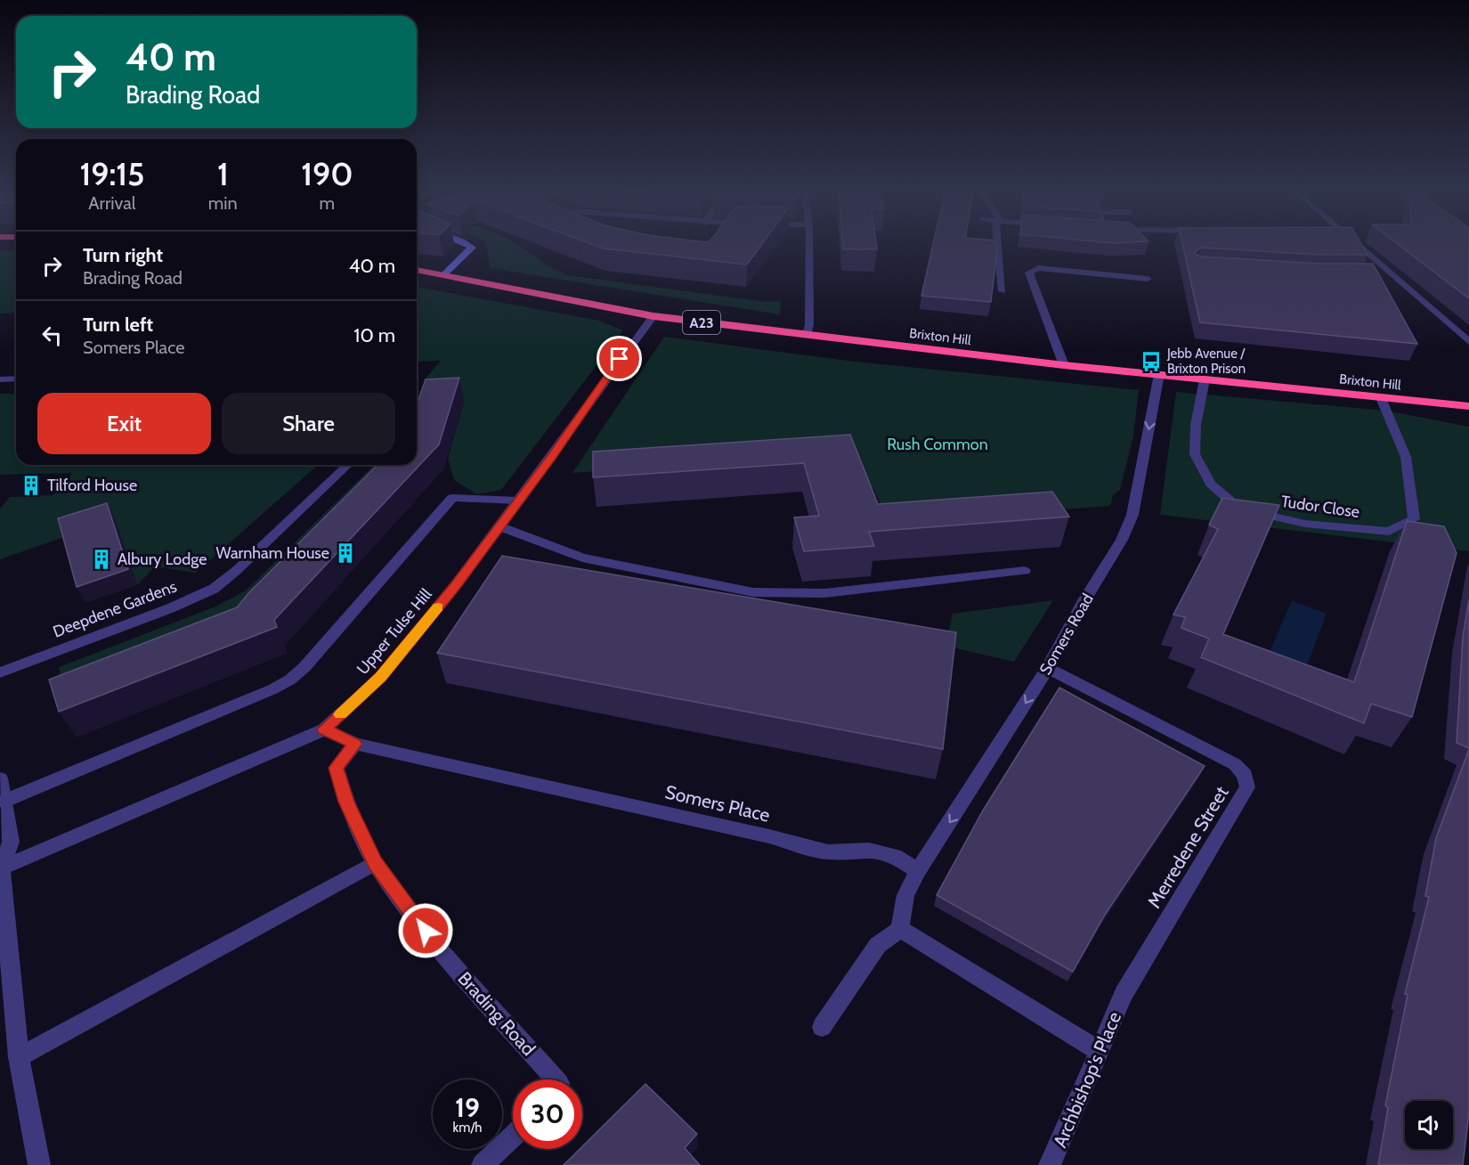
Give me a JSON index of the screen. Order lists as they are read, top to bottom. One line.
{"streets":{"highway":["A23","Brixton Hill"],"street":["Tudor Close","Deepdene Gardens","Upper Tulse Hill","Somers Road","Somers Place","Merredene Street","Brading Road","Archbishop's Place"]},"crossings":[["Brixton Hill","Tudor Close"],["Brixton Hill","Upper Tulse Hill"],["Brixton Hill","Somers Road"],["Upper Tulse Hill","Somers Place"],["Somers Road","Somers Place"],["Somers Road","Merredene Street"],["Somers Place","Brading Road"],["Merredene Street","Archbishop's Place"]],"one_way":["Somers Road"],"parks":["Rush Common"],"places":{"bus stop":["Jebb Avenue / Brixton Prison"],"building":["Tilford House","Warnham House","Albury Lodge"]},"page":{"turn":["40 m","Brading Road"],"eta":["19:15","Arrival","1","min","190","m"],"list":[{"name":"Turn right","note":"Brading Road","value":"40 m"},{"name":"Turn left","note":"Somers Place","value":"10 m"}],"buttons":["Exit","Share"],"speed":"19 km/h","limit":"30"}}
